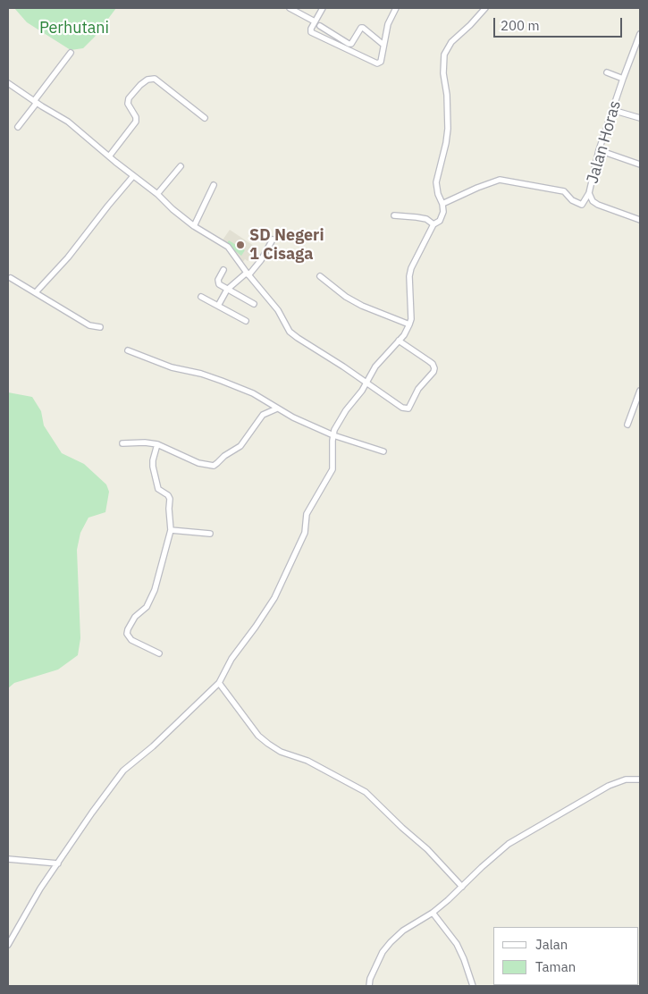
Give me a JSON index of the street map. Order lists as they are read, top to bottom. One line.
{"streets":{"street":["Jalan Horas"]},"parks":["Perhutani"],"places":["SD Negeri 1 Cisaga"],"legend":["Jalan","Taman"],"scale_bar":"200 m"}
